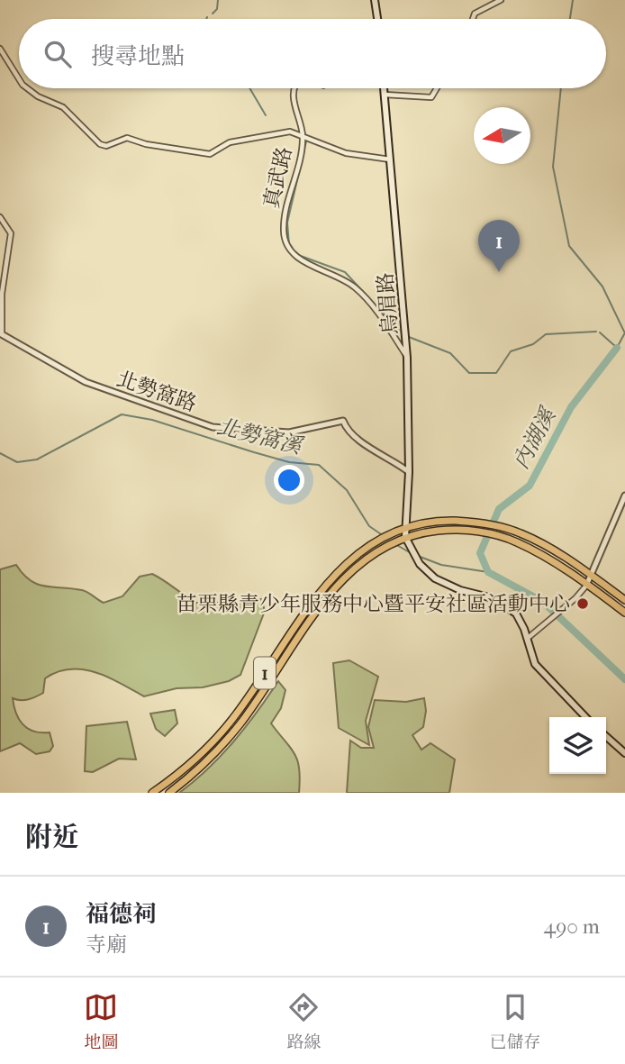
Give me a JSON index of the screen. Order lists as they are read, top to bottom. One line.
{"streets":{"main road":["烏眉路","1"],"street":["真武路","北勢窩路"]},"crossings":[["真武路","烏眉路"],["烏眉路","北勢窩路"],["烏眉路","1"]],"water":["北勢窩溪","內湖溪"],"places":["苗栗縣青少年服務中心暨平安社區活動中心"],"north":"left","page":{"search":"搜尋地點","pins":"1","heading":"附近","list":[{"mark":"1","name":"福德祠","note":"寺廟","value":"490 m"}],"nav":["地圖","路線","已儲存"]}}
